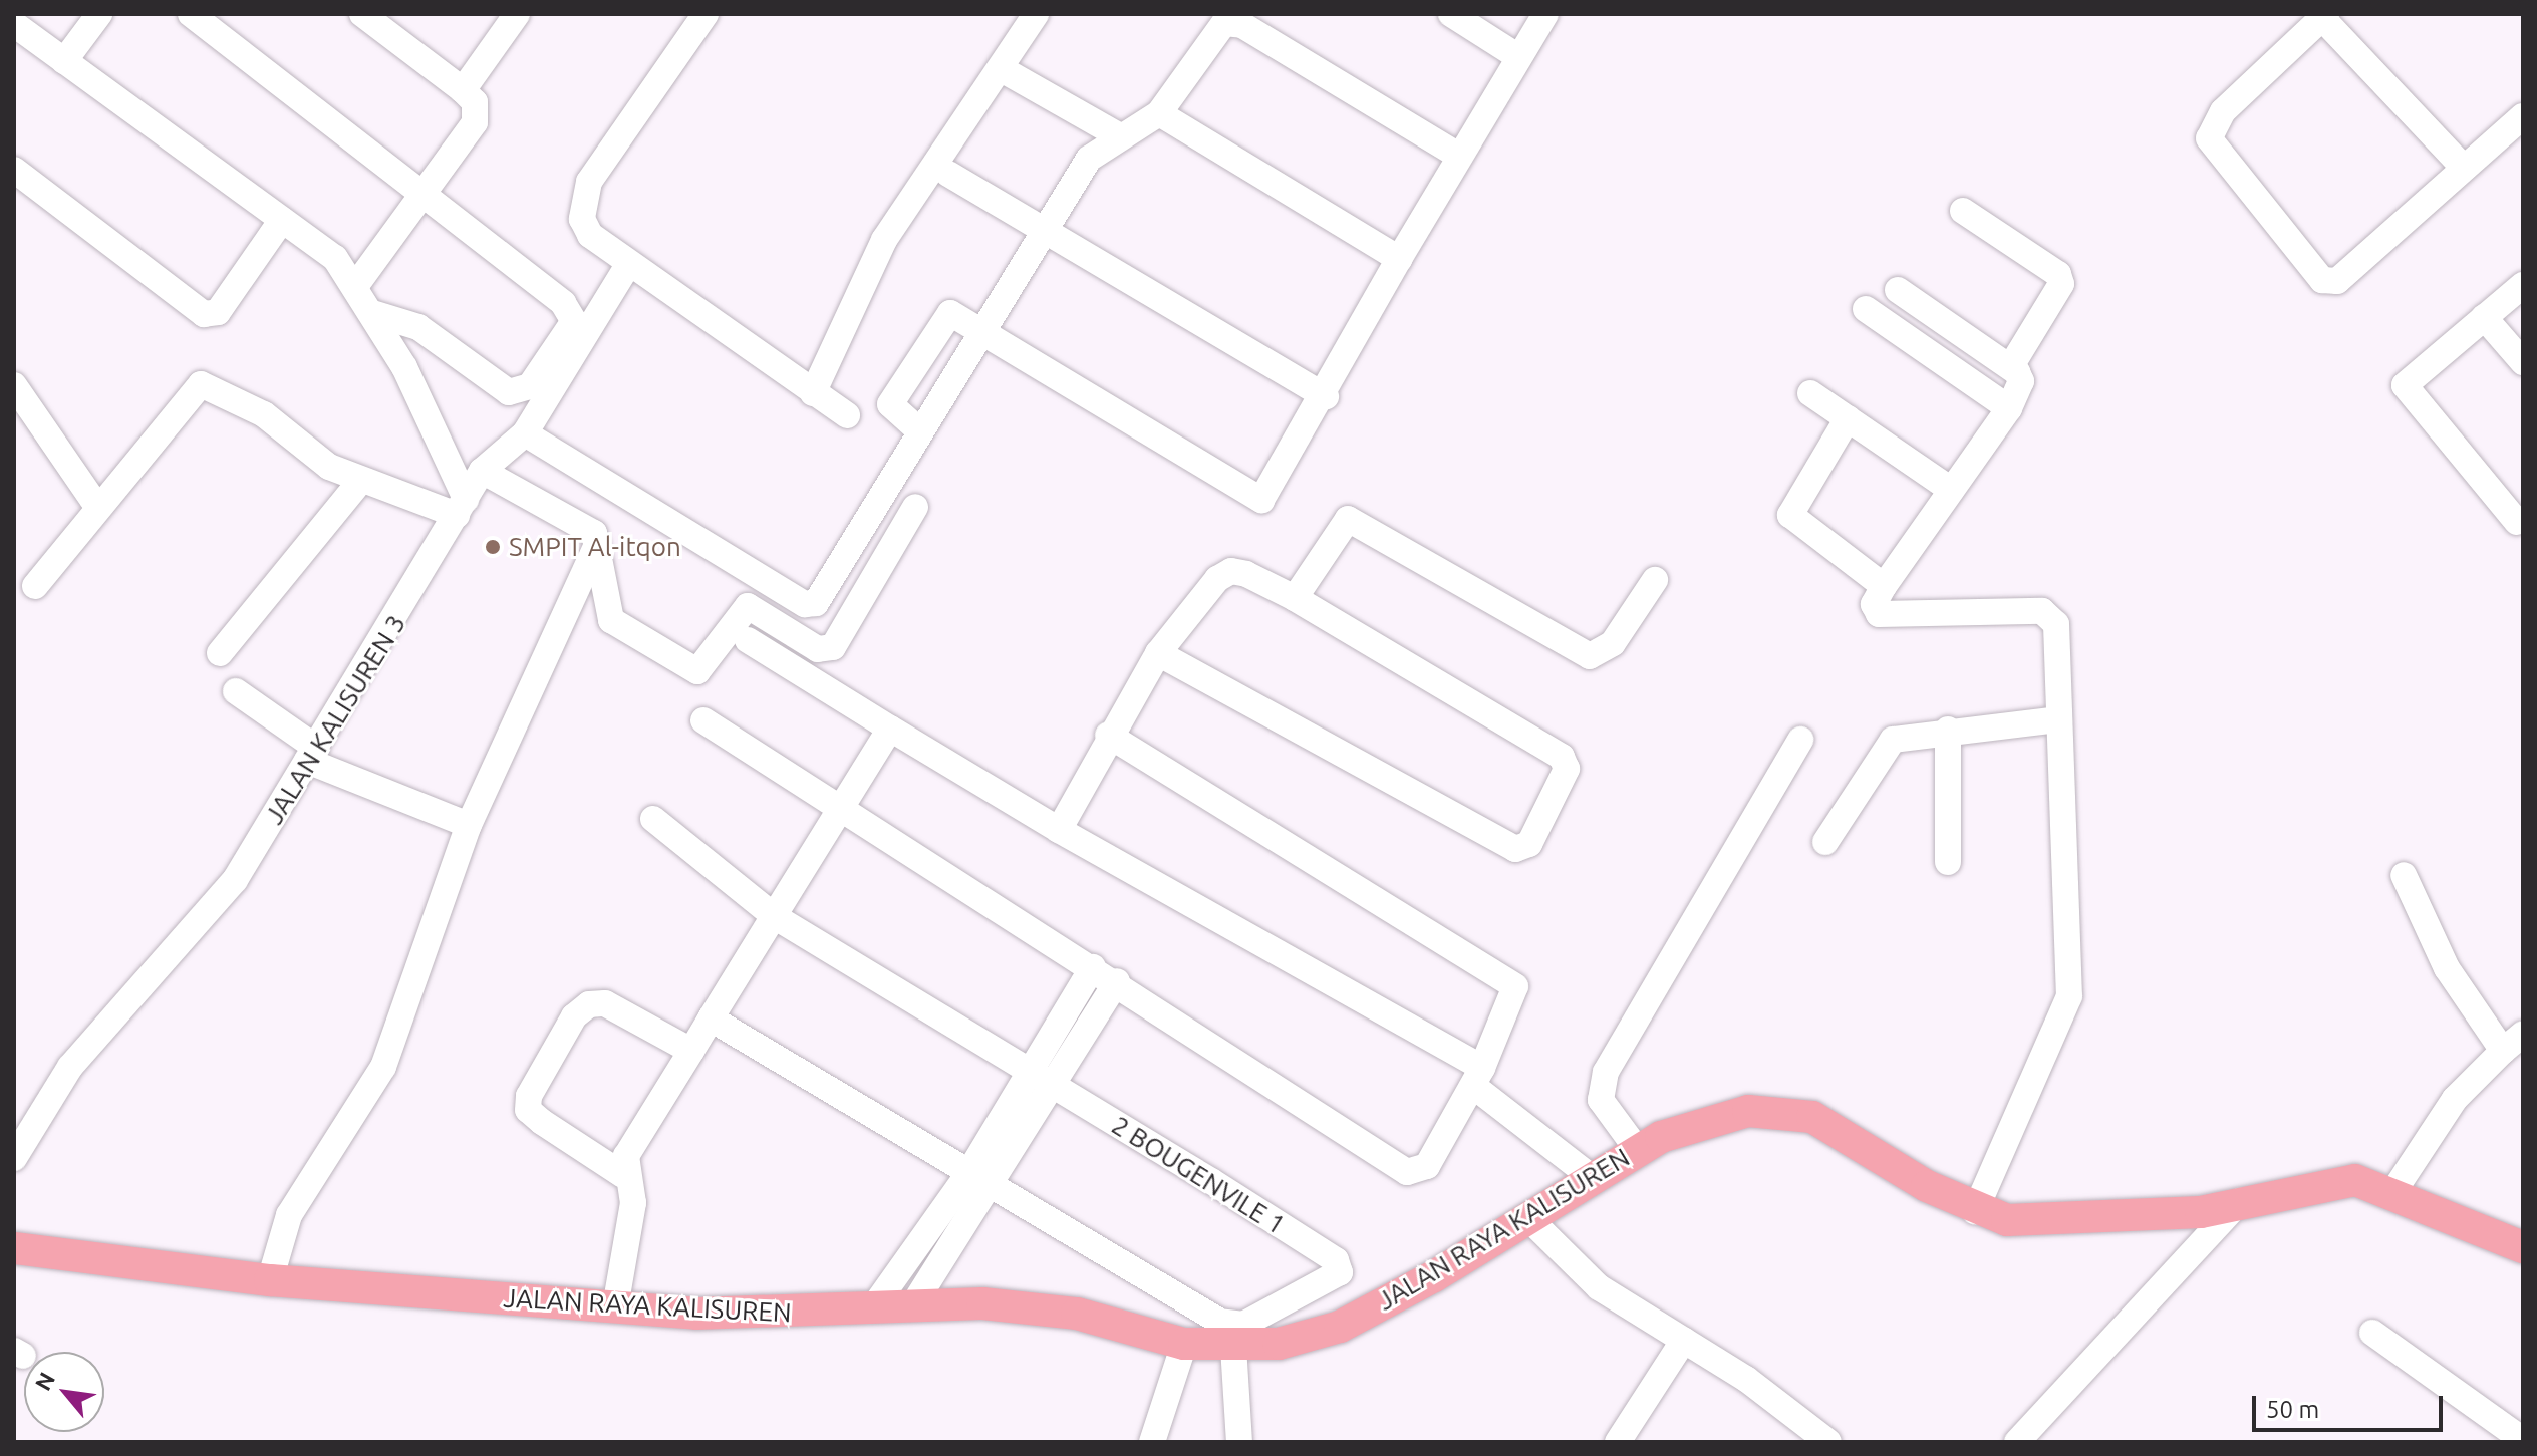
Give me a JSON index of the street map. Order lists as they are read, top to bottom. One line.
{"streets":{"main road":["JALAN RAYA KALISUREN"],"street":["JALAN KALISUREN 3","2 BOUGENVILE 1"]},"places":["SMPIT Al-itqon"],"scale_bar":"50 m","north":"top left"}
